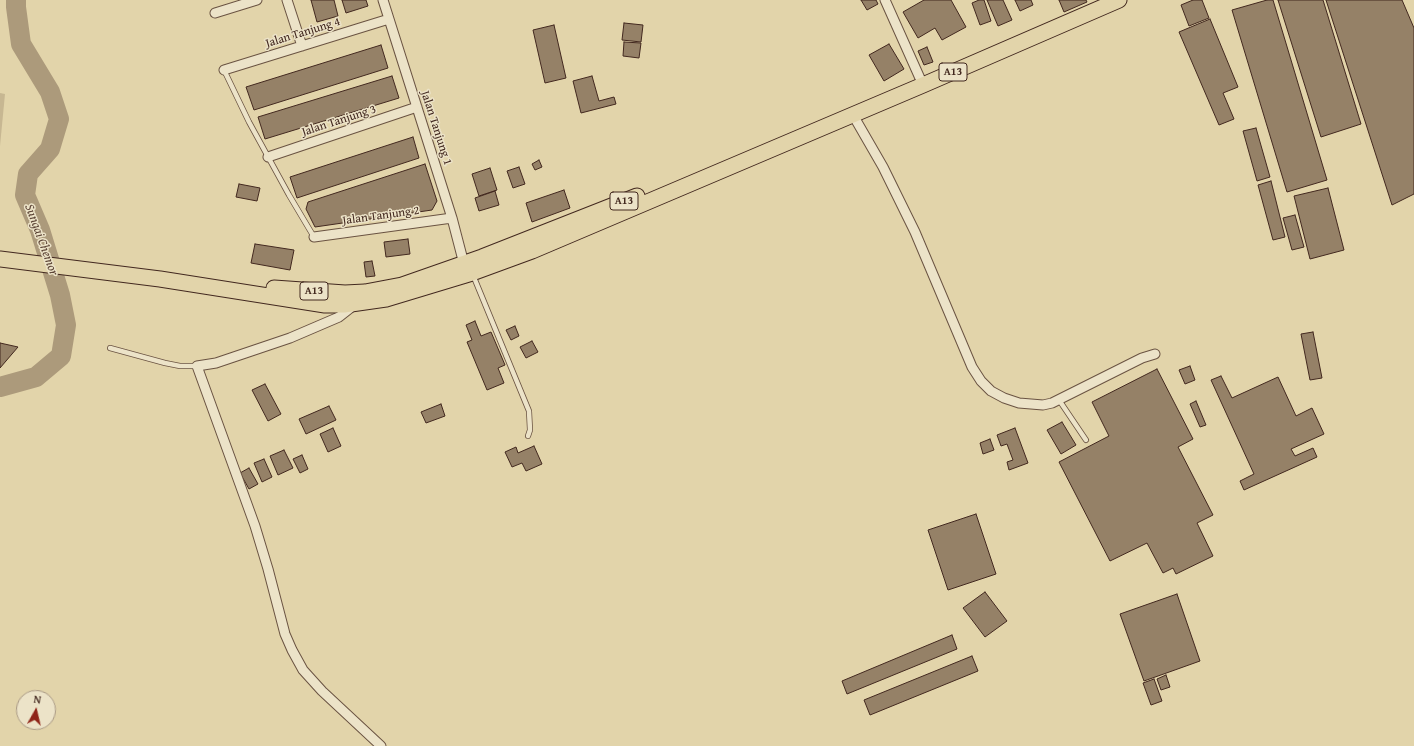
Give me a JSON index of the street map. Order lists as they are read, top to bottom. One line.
{"streets":{"main road":["A13"],"street":["Jalan Tanjung 4","Jalan Tanjung 3","Jalan Tanjung 1","Jalan Tanjung 2"]},"crossings":[["Jalan Tanjung 4","Jalan Tanjung 1"],["A13","Jalan Tanjung 1"],["Jalan Tanjung 3","Jalan Tanjung 1"],["Jalan Tanjung 1","Jalan Tanjung 2"]],"water":["Sungai Chemor"],"north":"top"}
